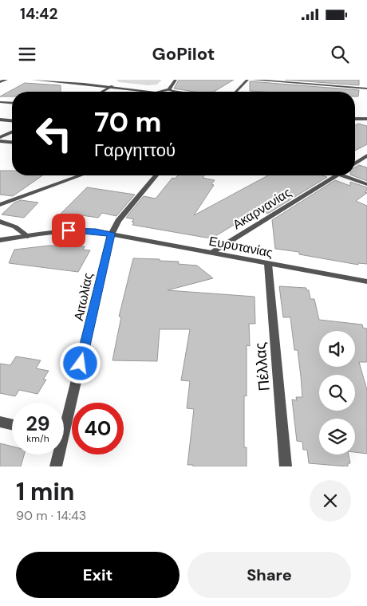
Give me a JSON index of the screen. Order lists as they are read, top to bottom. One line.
{"streets":{"street":["Ακαρνανίας","Ευρυτανίας","Αιτωλίας","Πέλλας"]},"crossings":[["Ακαρνανίας","Ευρυτανίας"],["Ευρυτανίας","Αιτωλίας"],["Ευρυτανίας","Πέλλας"]],"page":{"status":"14:42","header":"GoPilot","turn":["70 m","Γαργηττού"],"speed":"29 km/h","limit":"40","heading":["1 min","90 m · 14:43"],"buttons":["Exit","Share"]}}
